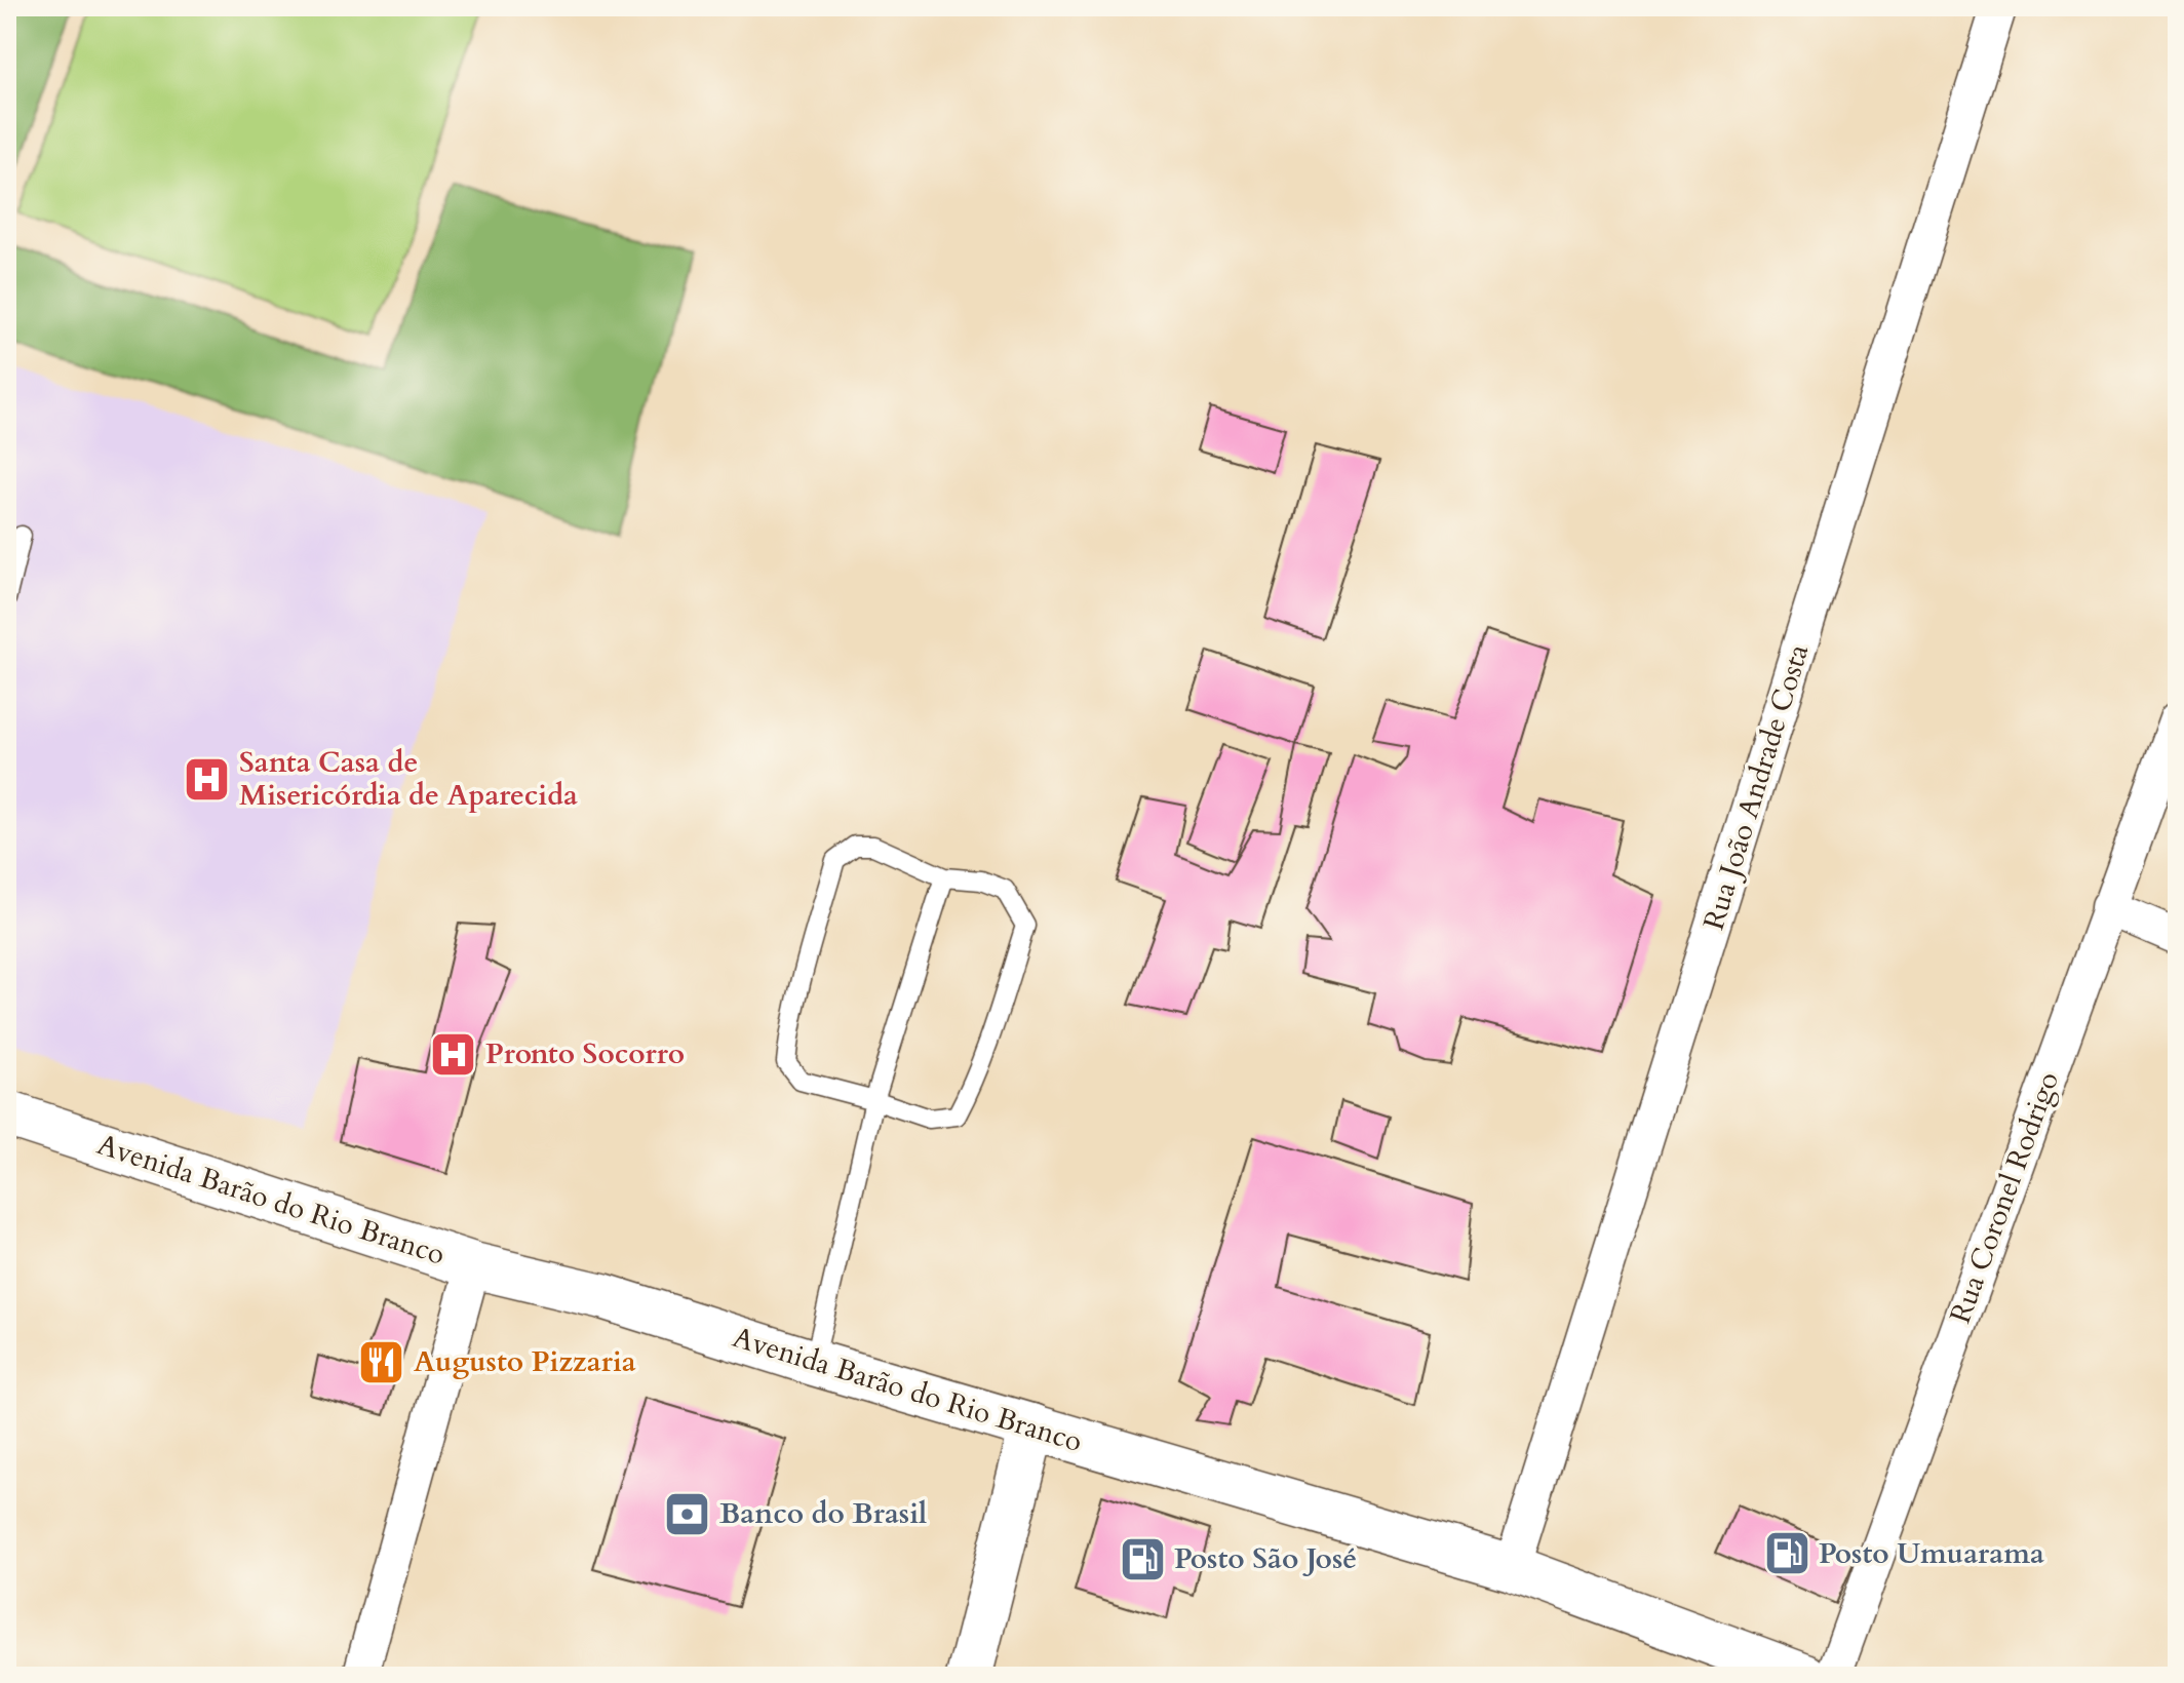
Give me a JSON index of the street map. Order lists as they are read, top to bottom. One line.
{"streets":{"main road":["Avenida Barão do Rio Branco"],"street":["Rua João Andrade Costa","Rua Coronel Rodrigo"]},"crossings":[["Rua João Andrade Costa","Avenida Barão do Rio Branco"]],"places":{"hospital":["Santa Casa de Misericórdia de Aparecida","Pronto Socorro"],"restaurant":["Augusto Pizzaria"],"bank":["Banco do Brasil"],"fuel station":["Posto Umuarama","Posto São José"]}}
